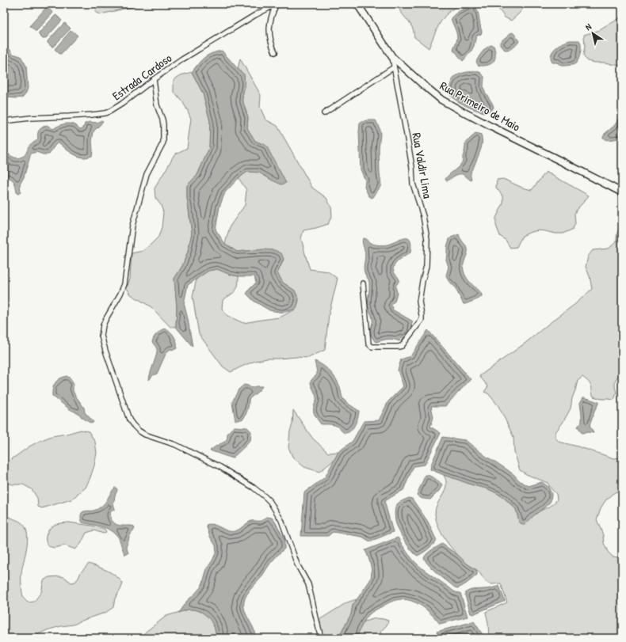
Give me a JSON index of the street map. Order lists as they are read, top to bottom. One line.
{"streets":{"main road":["Rua Primeiro de Maio"],"street":["Estrada Cardoso","Rua Valdir Lima"]},"crossings":[["Rua Primeiro de Maio","Rua Valdir Lima"]],"north":"top left"}
